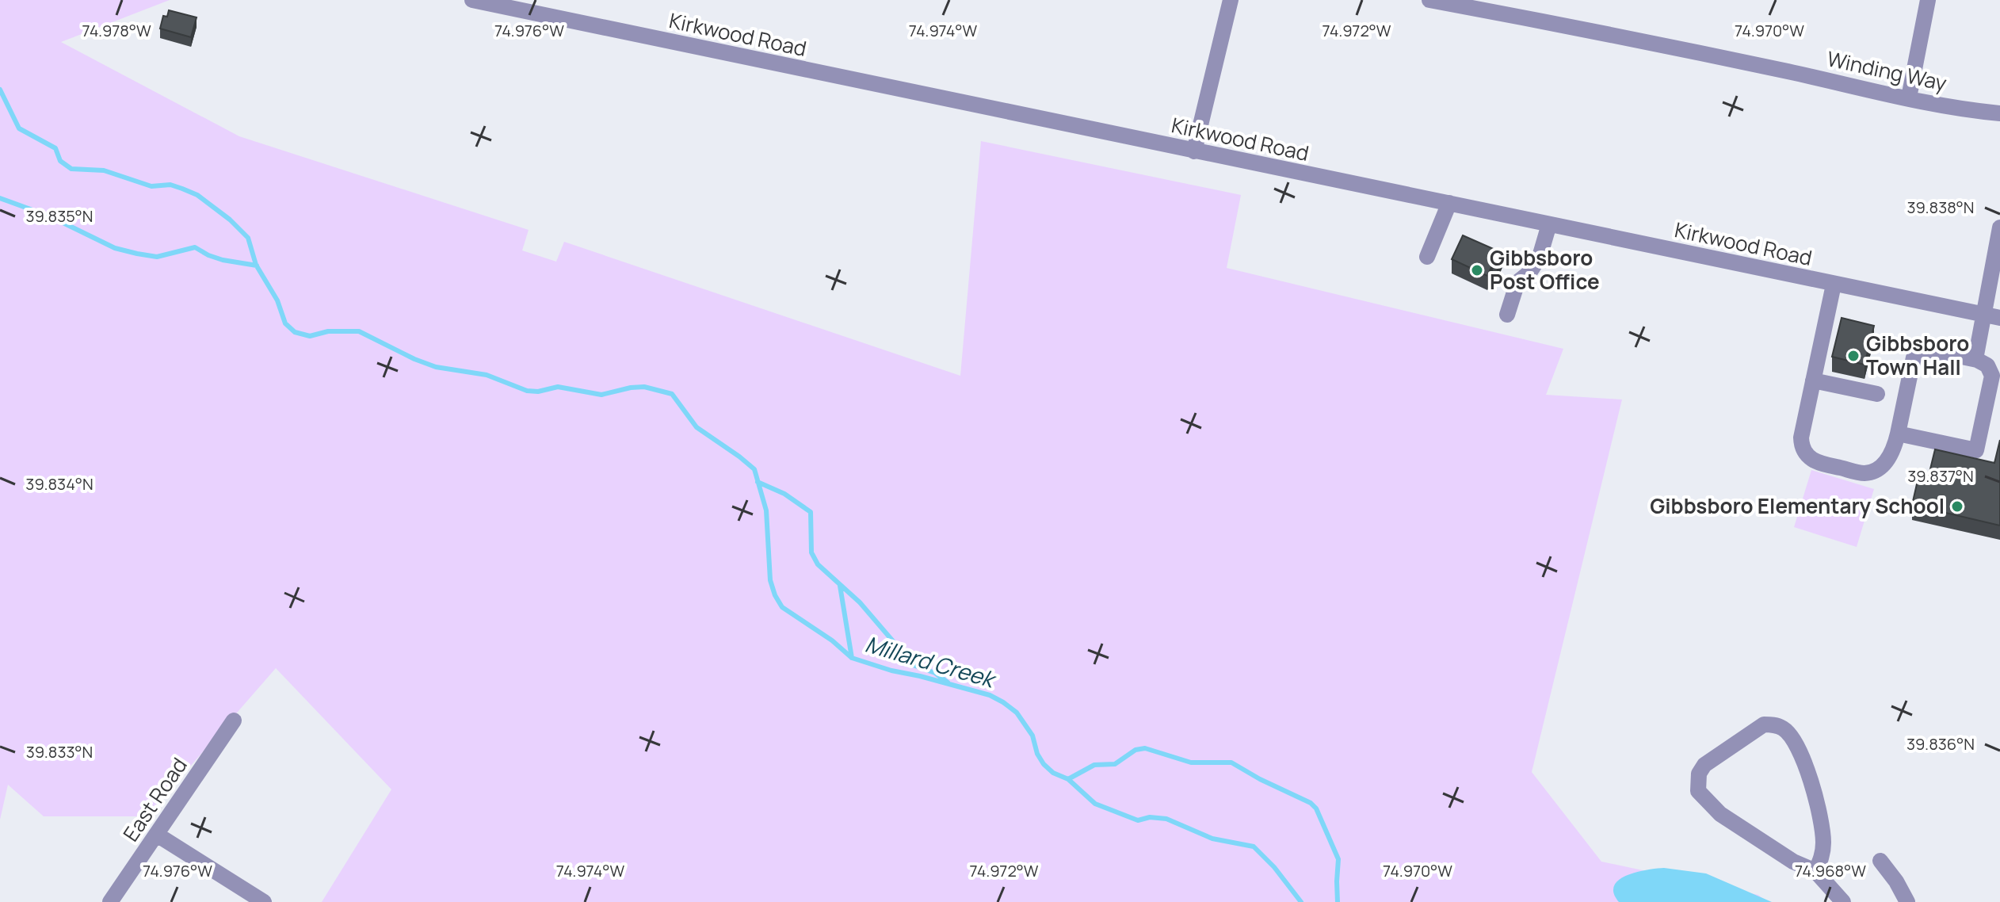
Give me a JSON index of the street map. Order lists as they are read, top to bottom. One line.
{"streets":{"street":["Kirkwood Road","Winding Way","East Road"]},"water":["Millard Creek"],"places":["Gibbsboro Post Office","Gibbsboro Town Hall","Gibbsboro Elementary School"],"coordinates":["74.978°W","74.976°W","74.974°W","74.972°W","74.970°W","39.838°N","39.835°N","39.837°N","39.834°N","39.836°N","39.833°N","74.968°W"]}
